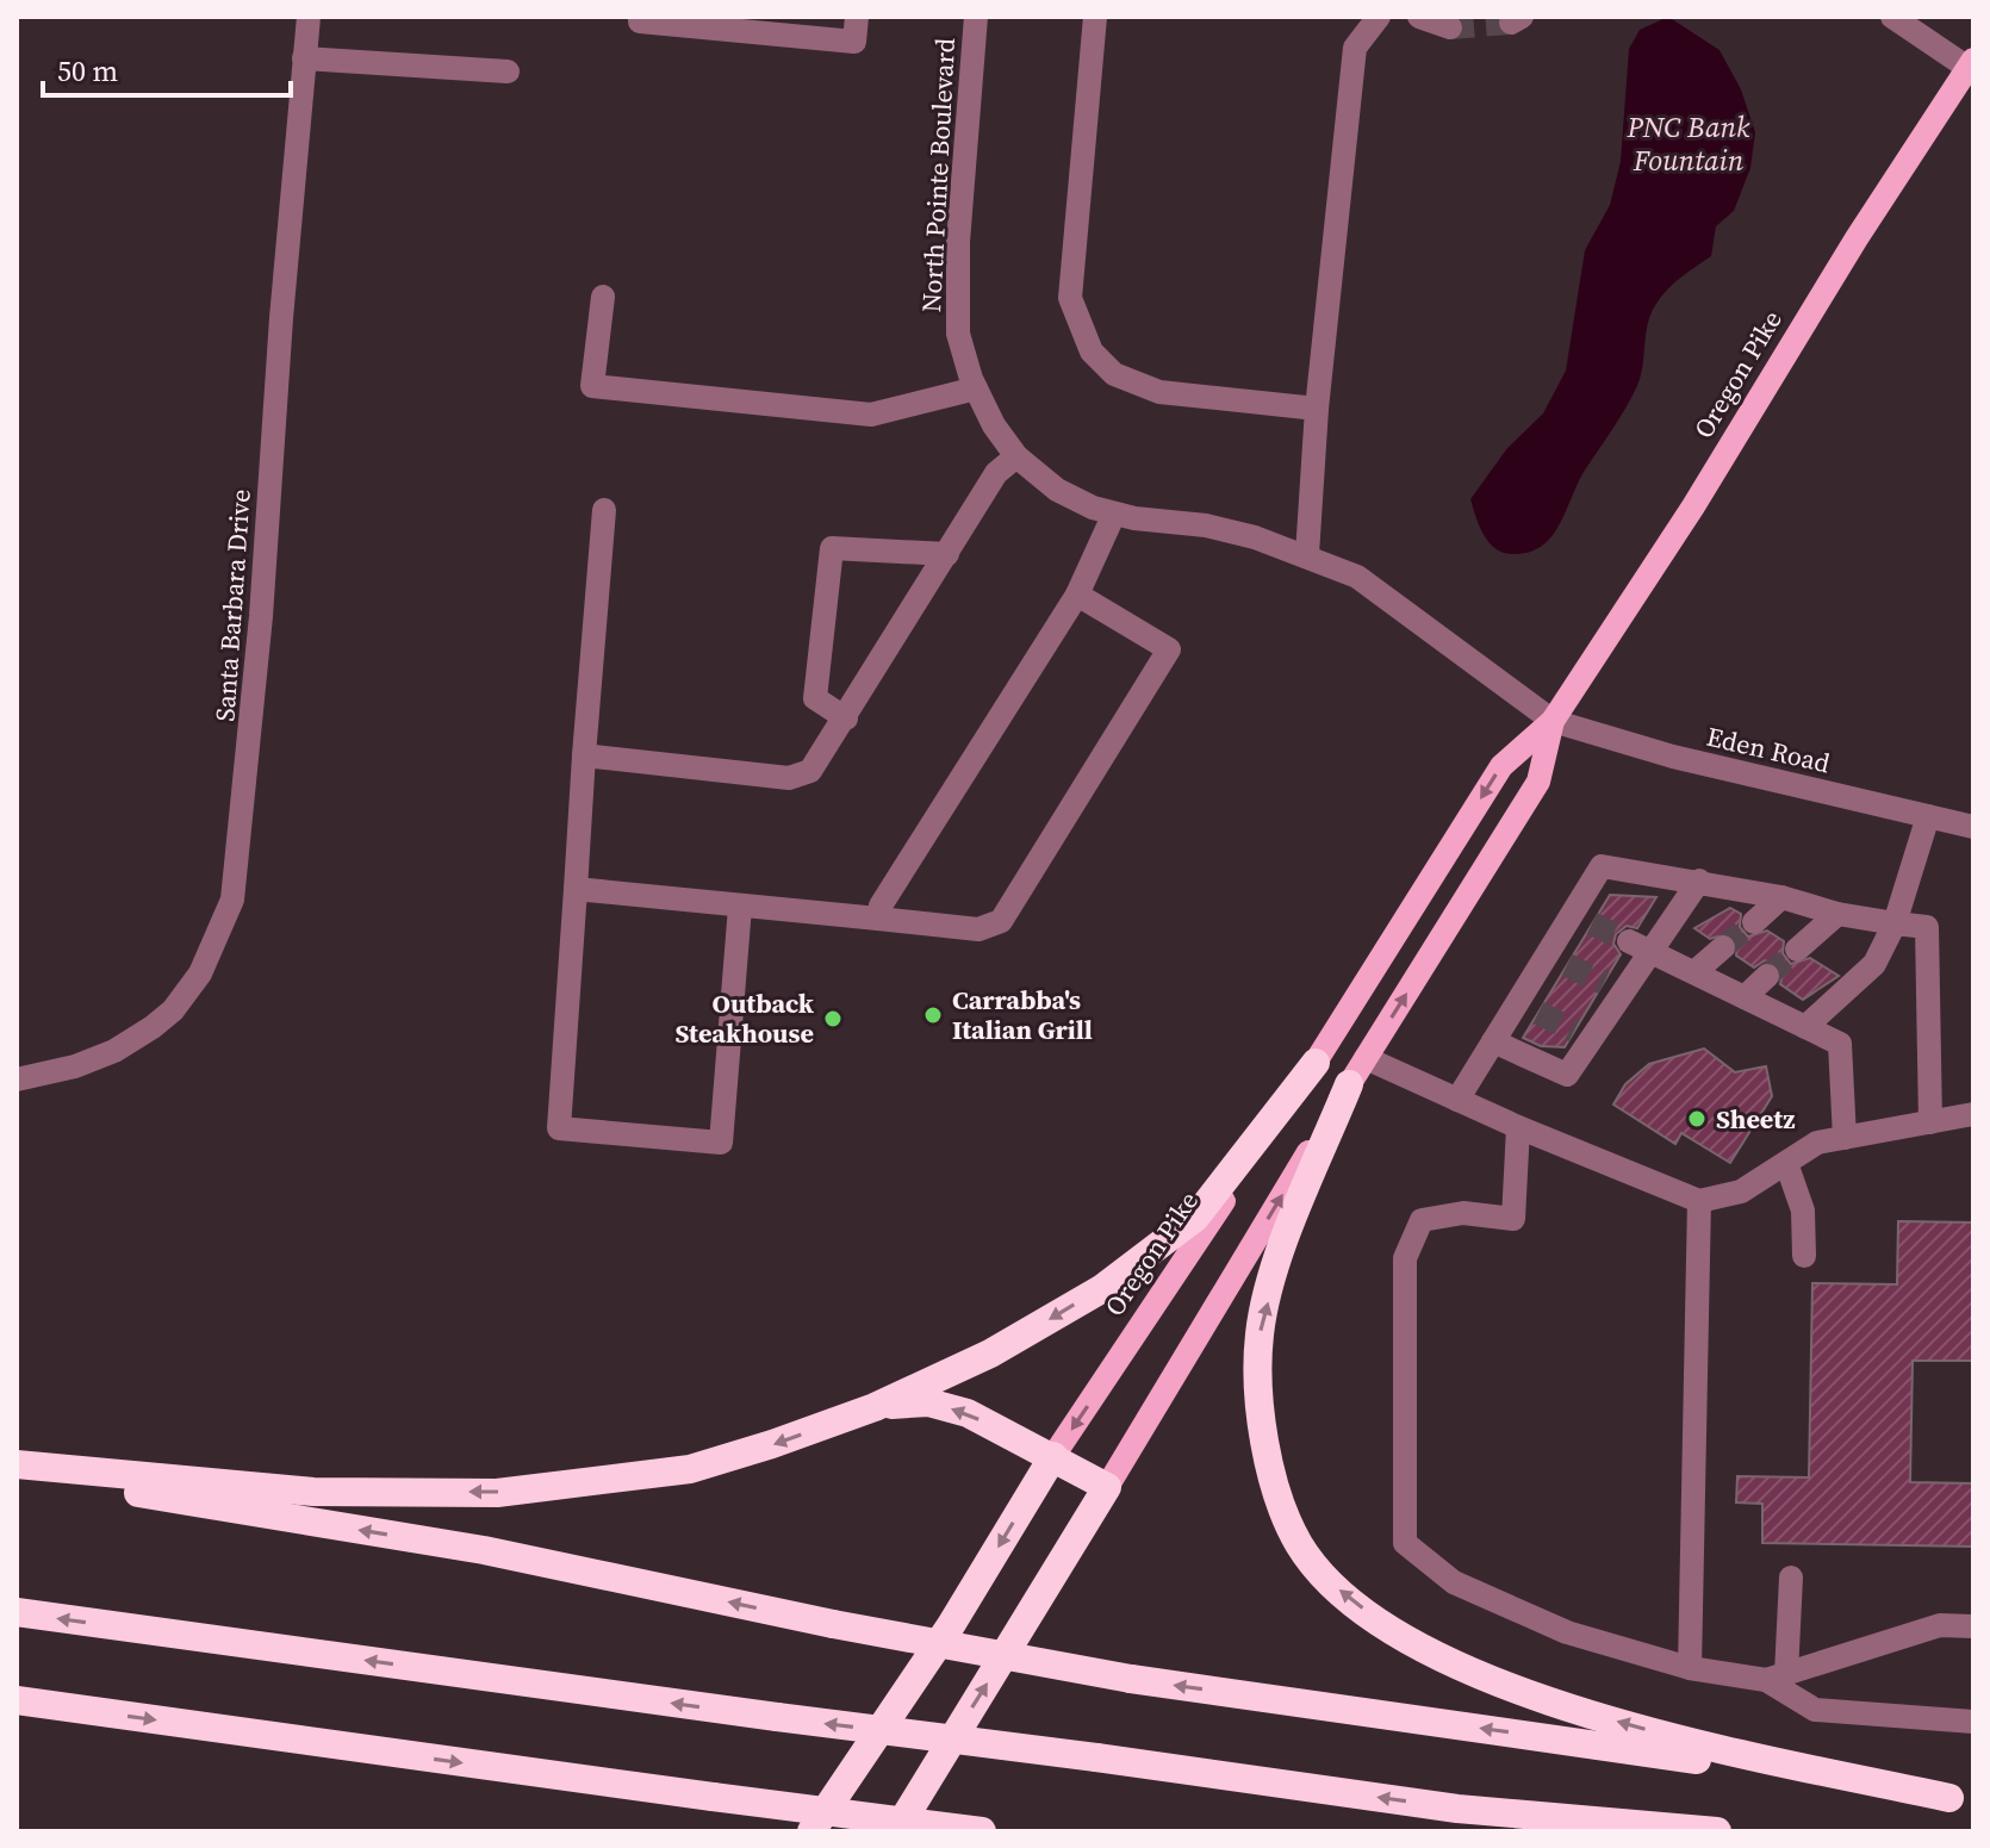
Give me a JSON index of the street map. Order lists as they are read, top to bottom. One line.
{"streets":{"highway":["Oregon Pike"],"street":["North Pointe Boulevard","Santa Barbara Drive","Eden Road"]},"crossings":[["North Pointe Boulevard","Oregon Pike"],["North Pointe Boulevard","Eden Road"],["Oregon Pike","Eden Road"]],"water":["PNC Bank Fountain"],"places":["Carrabba's Italian Grill","Outback Steakhouse","Sheetz"],"scale_bar":"50 m"}
